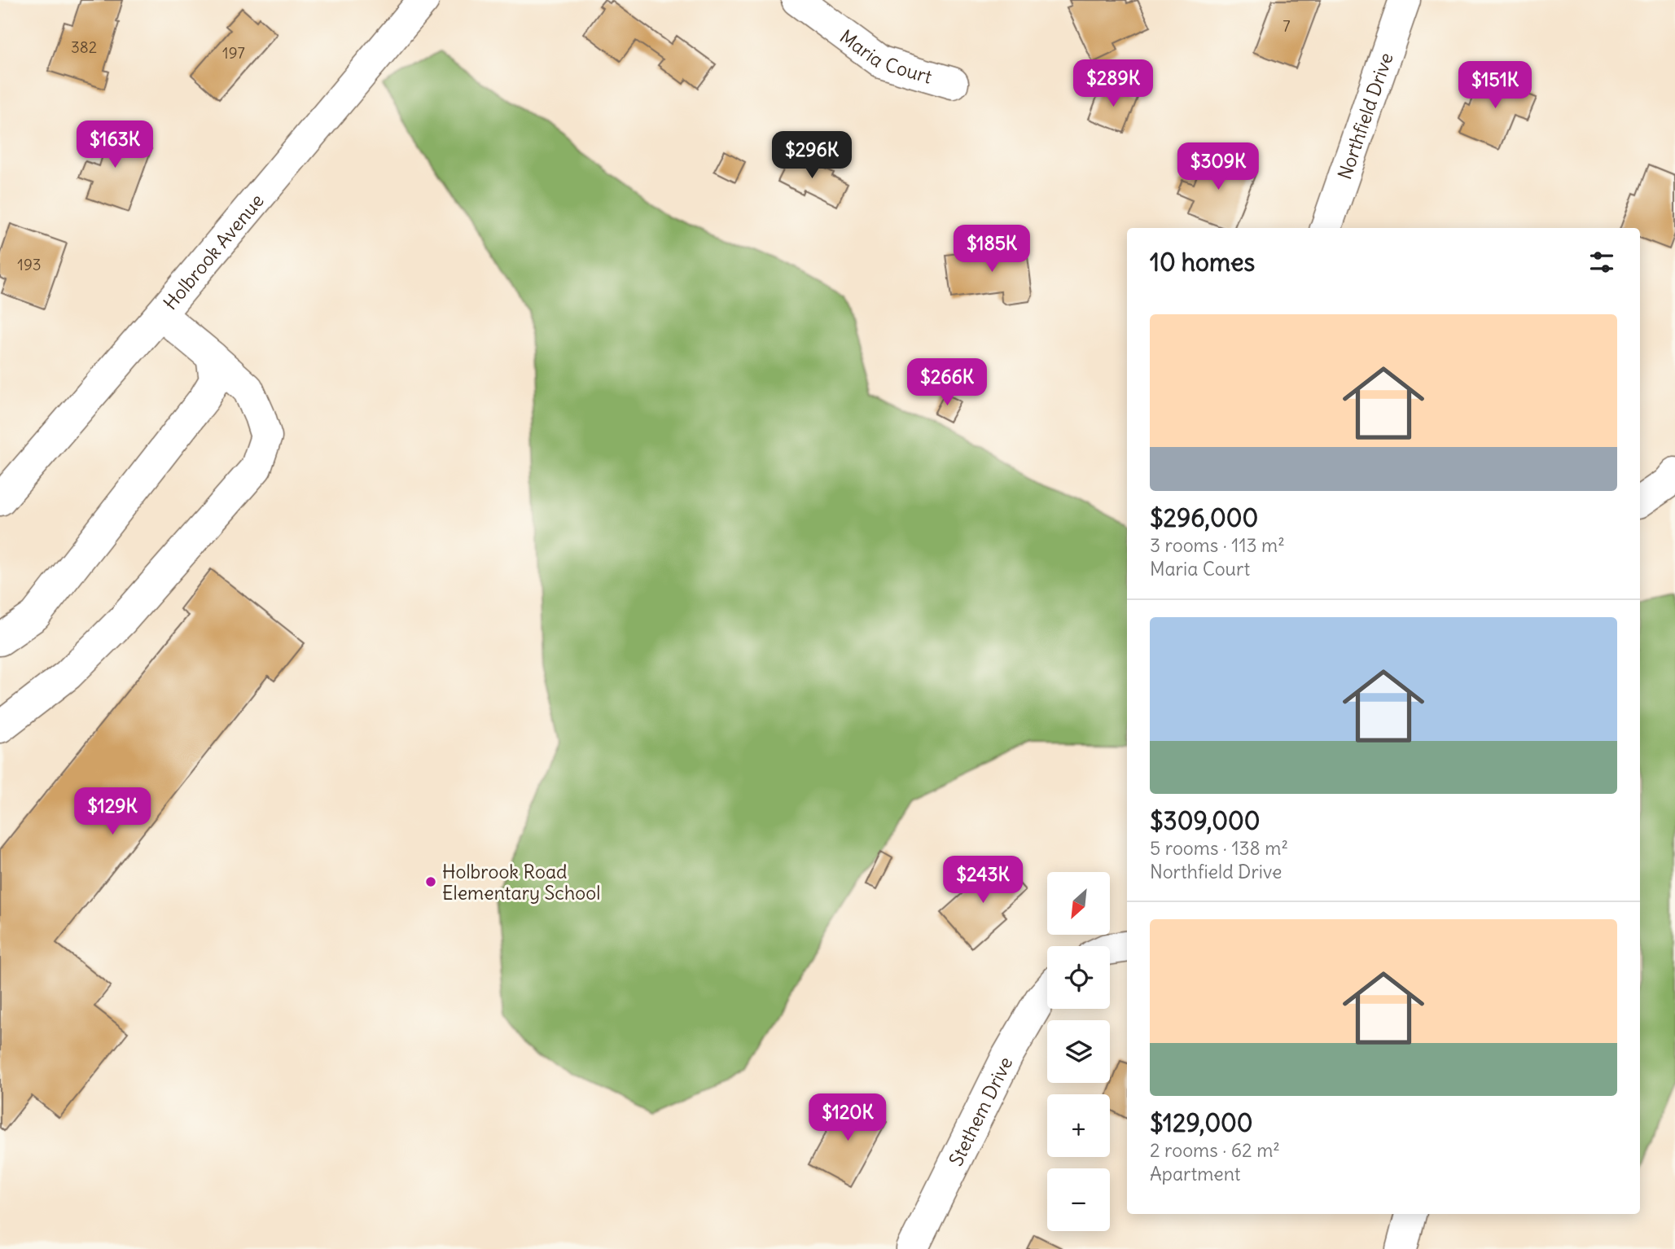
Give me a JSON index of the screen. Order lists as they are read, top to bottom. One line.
{"streets":{"street":["Maria Court","Northfield Drive","Holbrook Avenue","Stethem Drive"]},"places":["Holbrook Road Elementary School"],"house_numbers":["7","382","197","193"],"north":"bottom left","page":{"price":["$289K","$151K","$163K","$296K","$309K","$185K","$266K","$129K","$243K","$120K"],"heading":"10 homes","list":[{"name":"$296,000","note":"3 rooms · 113 m² · Maria Court"},{"name":"$309,000","note":"5 rooms · 138 m² · Northfield Drive"},{"name":"$129,000","note":"2 rooms · 62 m² · Apartment"}],"map_buttons":["+","−"]}}
